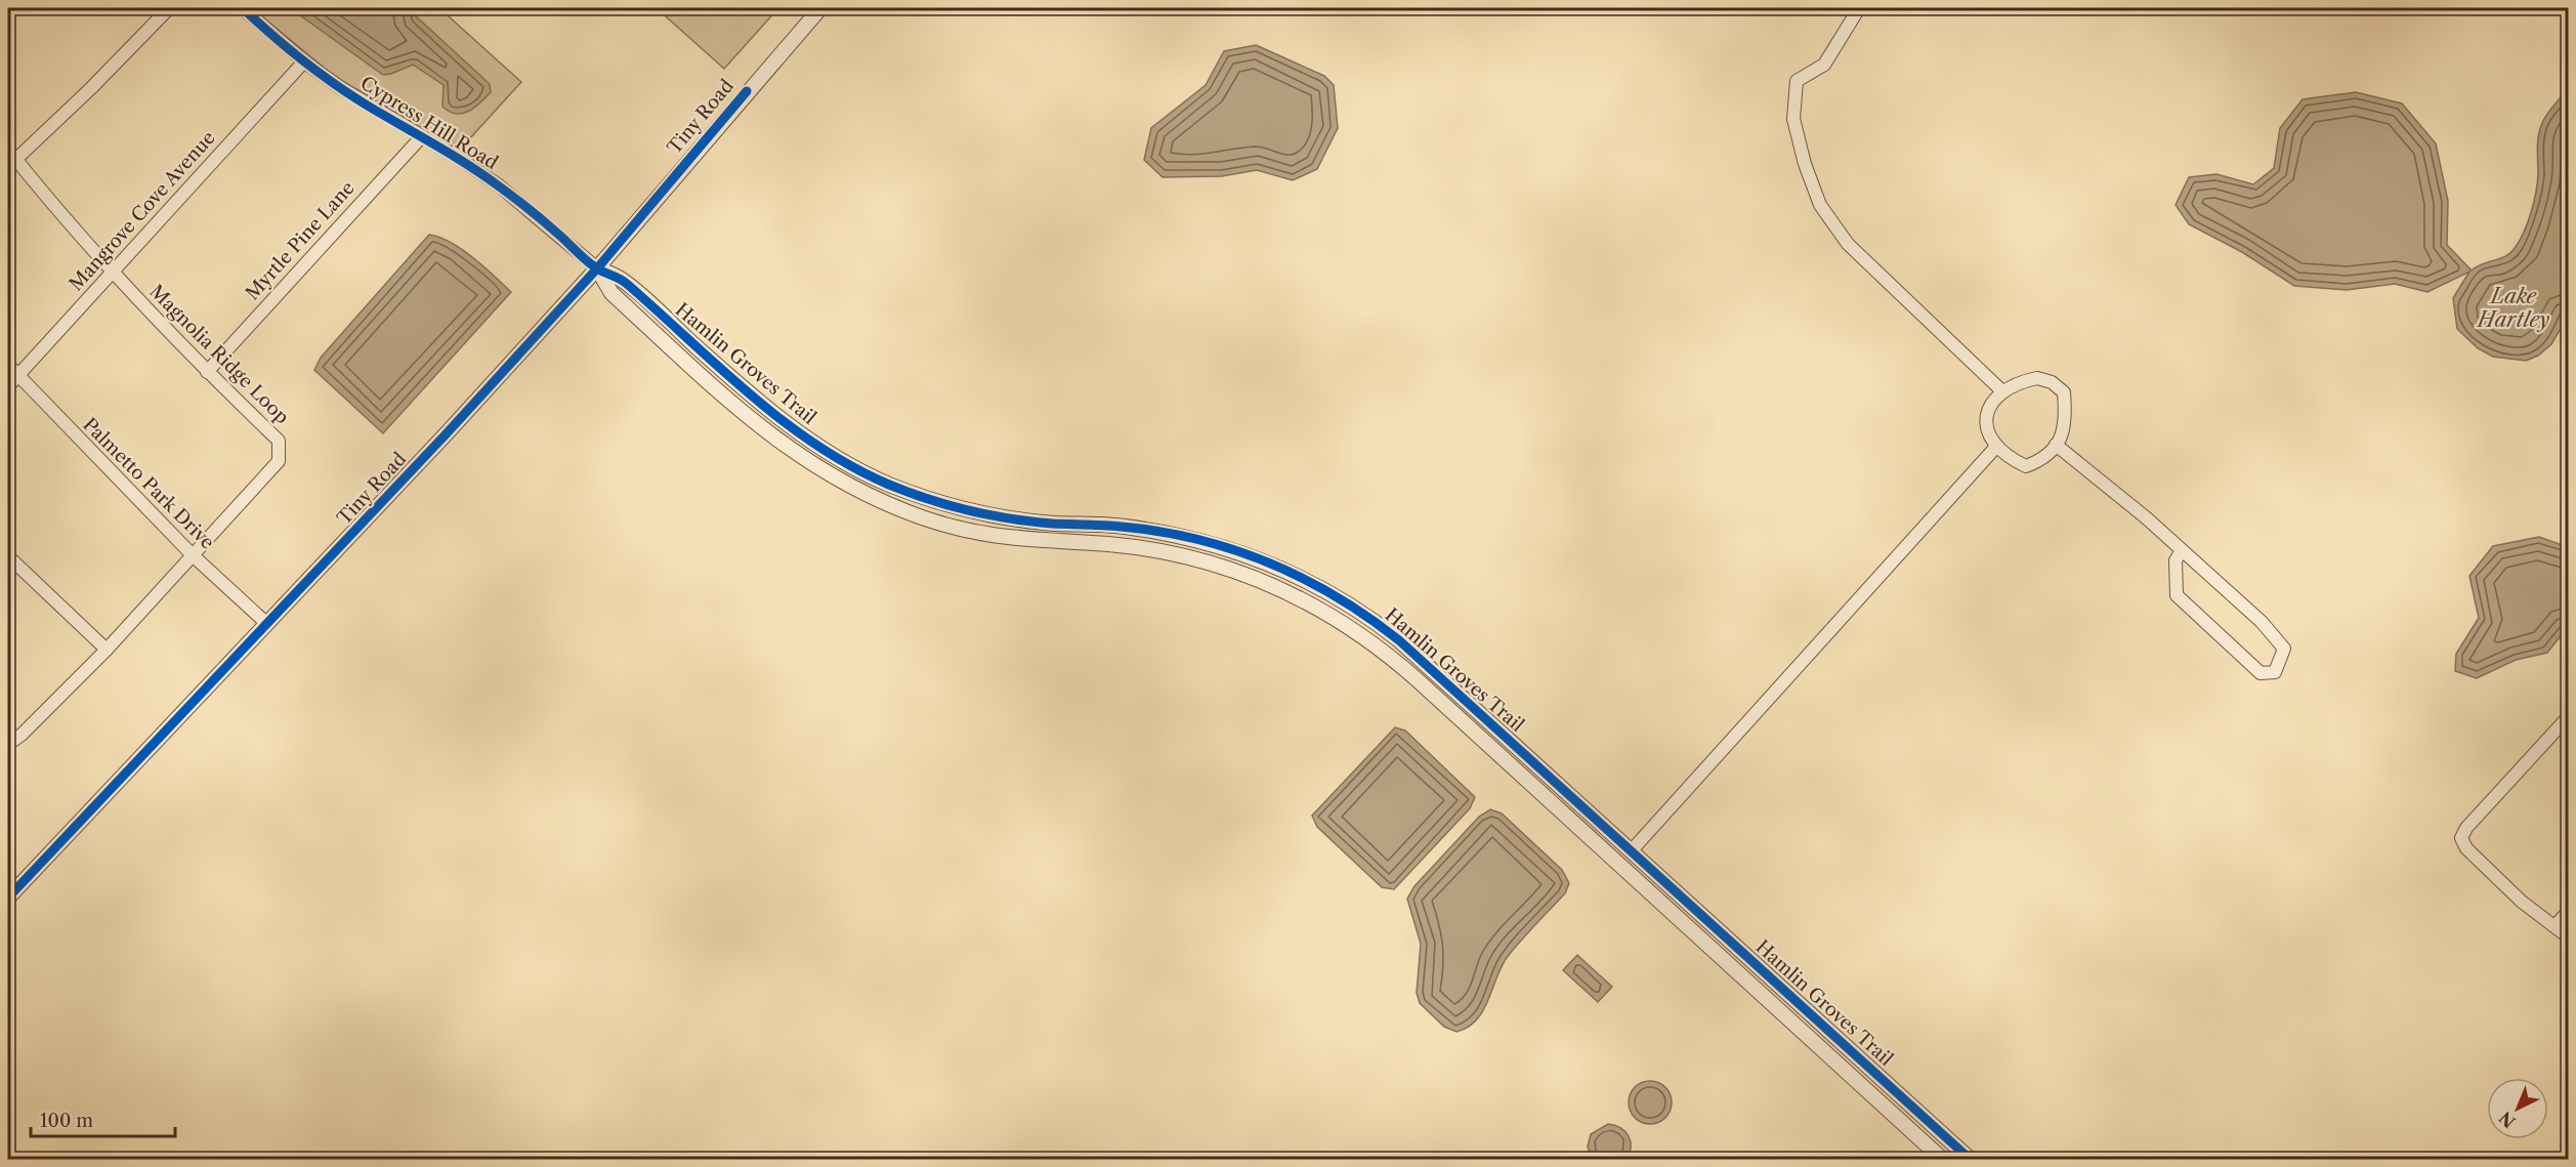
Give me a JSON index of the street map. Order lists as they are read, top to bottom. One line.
{"streets":{"street":["Tiny Road","Cypress Hill Road","Mangrove Cove Avenue","Myrtle Pine Lane","Magnolia Ridge Loop","Hamlin Groves Trail","Palmetto Park Drive"]},"crossings":[["Tiny Road","Cypress Hill Road"],["Tiny Road","Hamlin Groves Trail"],["Tiny Road","Palmetto Park Drive"],["Cypress Hill Road","Mangrove Cove Avenue"],["Cypress Hill Road","Myrtle Pine Lane"],["Cypress Hill Road","Hamlin Groves Trail"],["Mangrove Cove Avenue","Magnolia Ridge Loop"],["Mangrove Cove Avenue","Palmetto Park Drive"],["Myrtle Pine Lane","Magnolia Ridge Loop"],["Magnolia Ridge Loop","Palmetto Park Drive"]],"water":["Lake Hartley"],"scale_bar":"100 m","north":"bottom left"}
